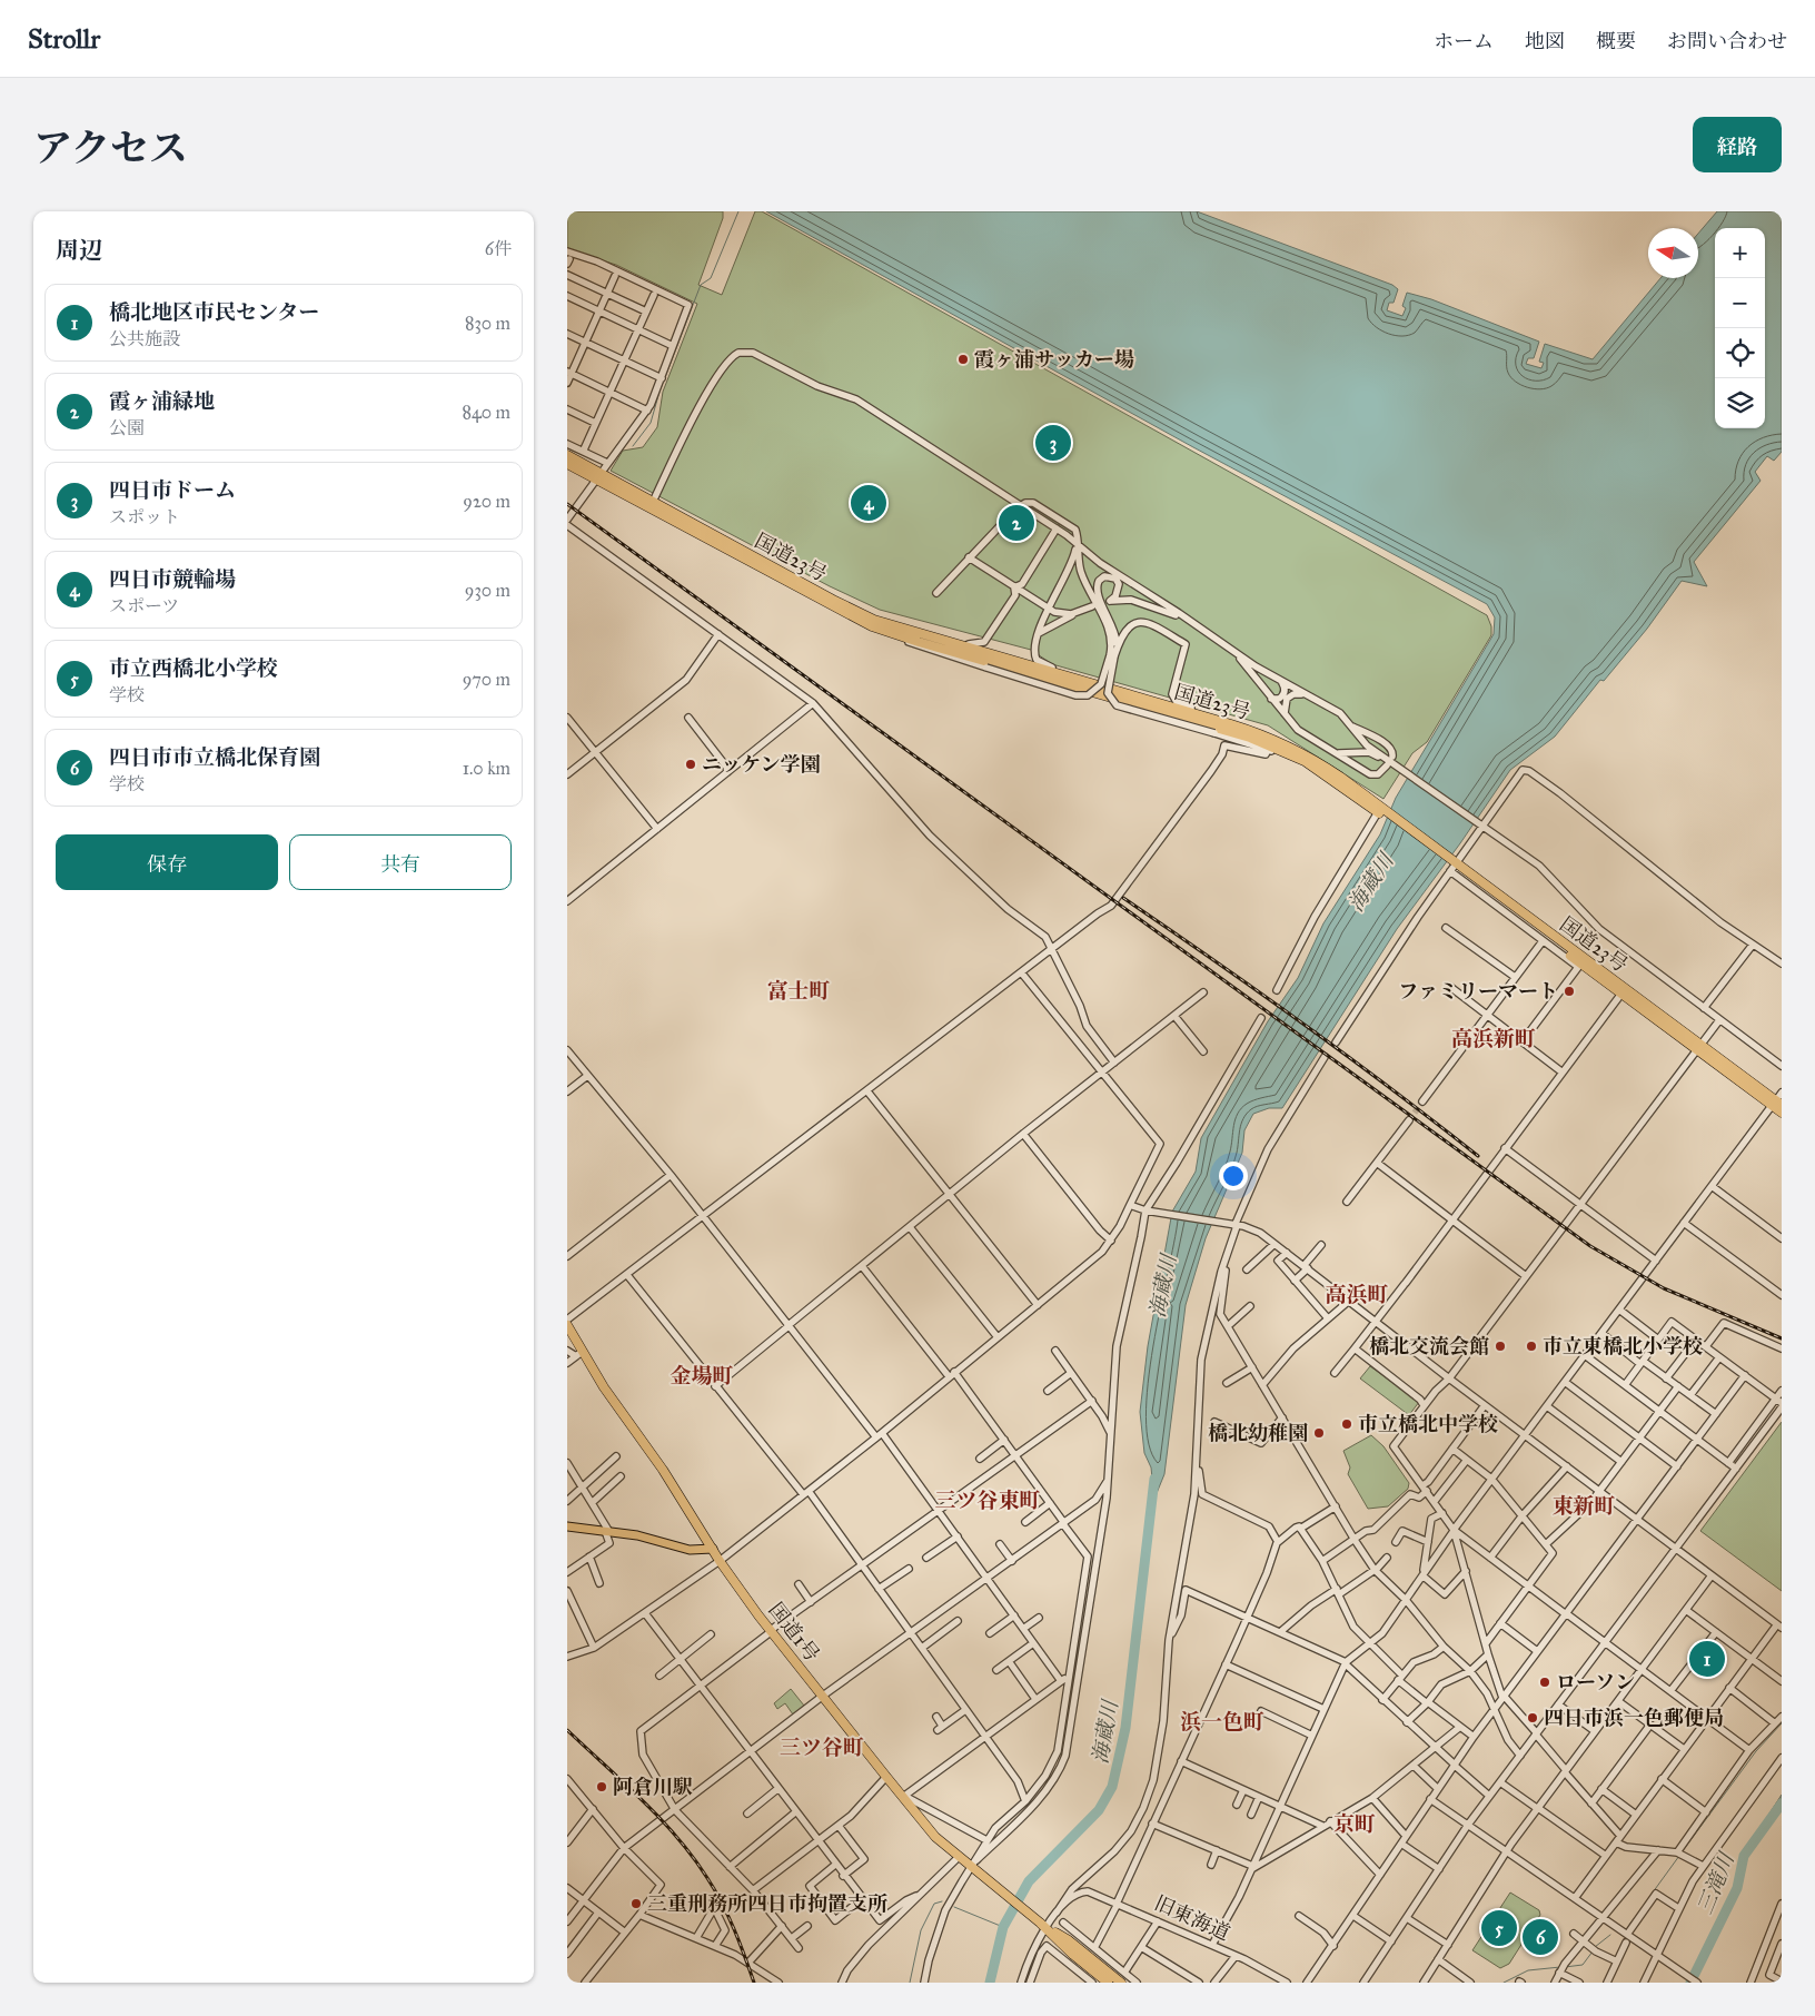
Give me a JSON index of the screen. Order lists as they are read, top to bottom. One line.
{"streets":{"highway":["国道23号","国道1号"],"street":["旧東海道"]},"districts":["富士町","高浜新町","高浜町","金場町","三ツ谷東町","東新町","浜一色町","三ツ谷町","京町"],"water":["海蔵川","三滝川"],"places":["霞ヶ浦サッカー場","ニッケン学園","ファミリーマート","橋北交流会館","市立東橋北小学校","市立橋北中学校","橋北幼稚園","ローソン","四日市浜一色郵便局","阿倉川駅","三重刑務所四日市拘置支所"],"north":"left","page":{"header":"Strollr","nav":["ホーム","地図","概要","お問い合わせ"],"title":"アクセス","buttons":["経路",["保存","共有"]],"heading":["周辺","6件"],"map_buttons":["+","−"],"list":[{"mark":"1","name":"橋北地区市民センター","note":"公共施設","value":"830 m"},{"mark":"2","name":"霞ヶ浦緑地","note":"公園","value":"840 m"},{"mark":"3","name":"四日市ドーム","note":"スポット","value":"920 m"},{"mark":"4","name":"四日市競輪場","note":"スポーツ","value":"930 m"},{"mark":"5","name":"市立西橋北小学校","note":"学校","value":"970 m"},{"mark":"6","name":"四日市市立橋北保育園","note":"学校","value":"1.0 km"}],"pins":["3","4","2","1","5","6"]}}
